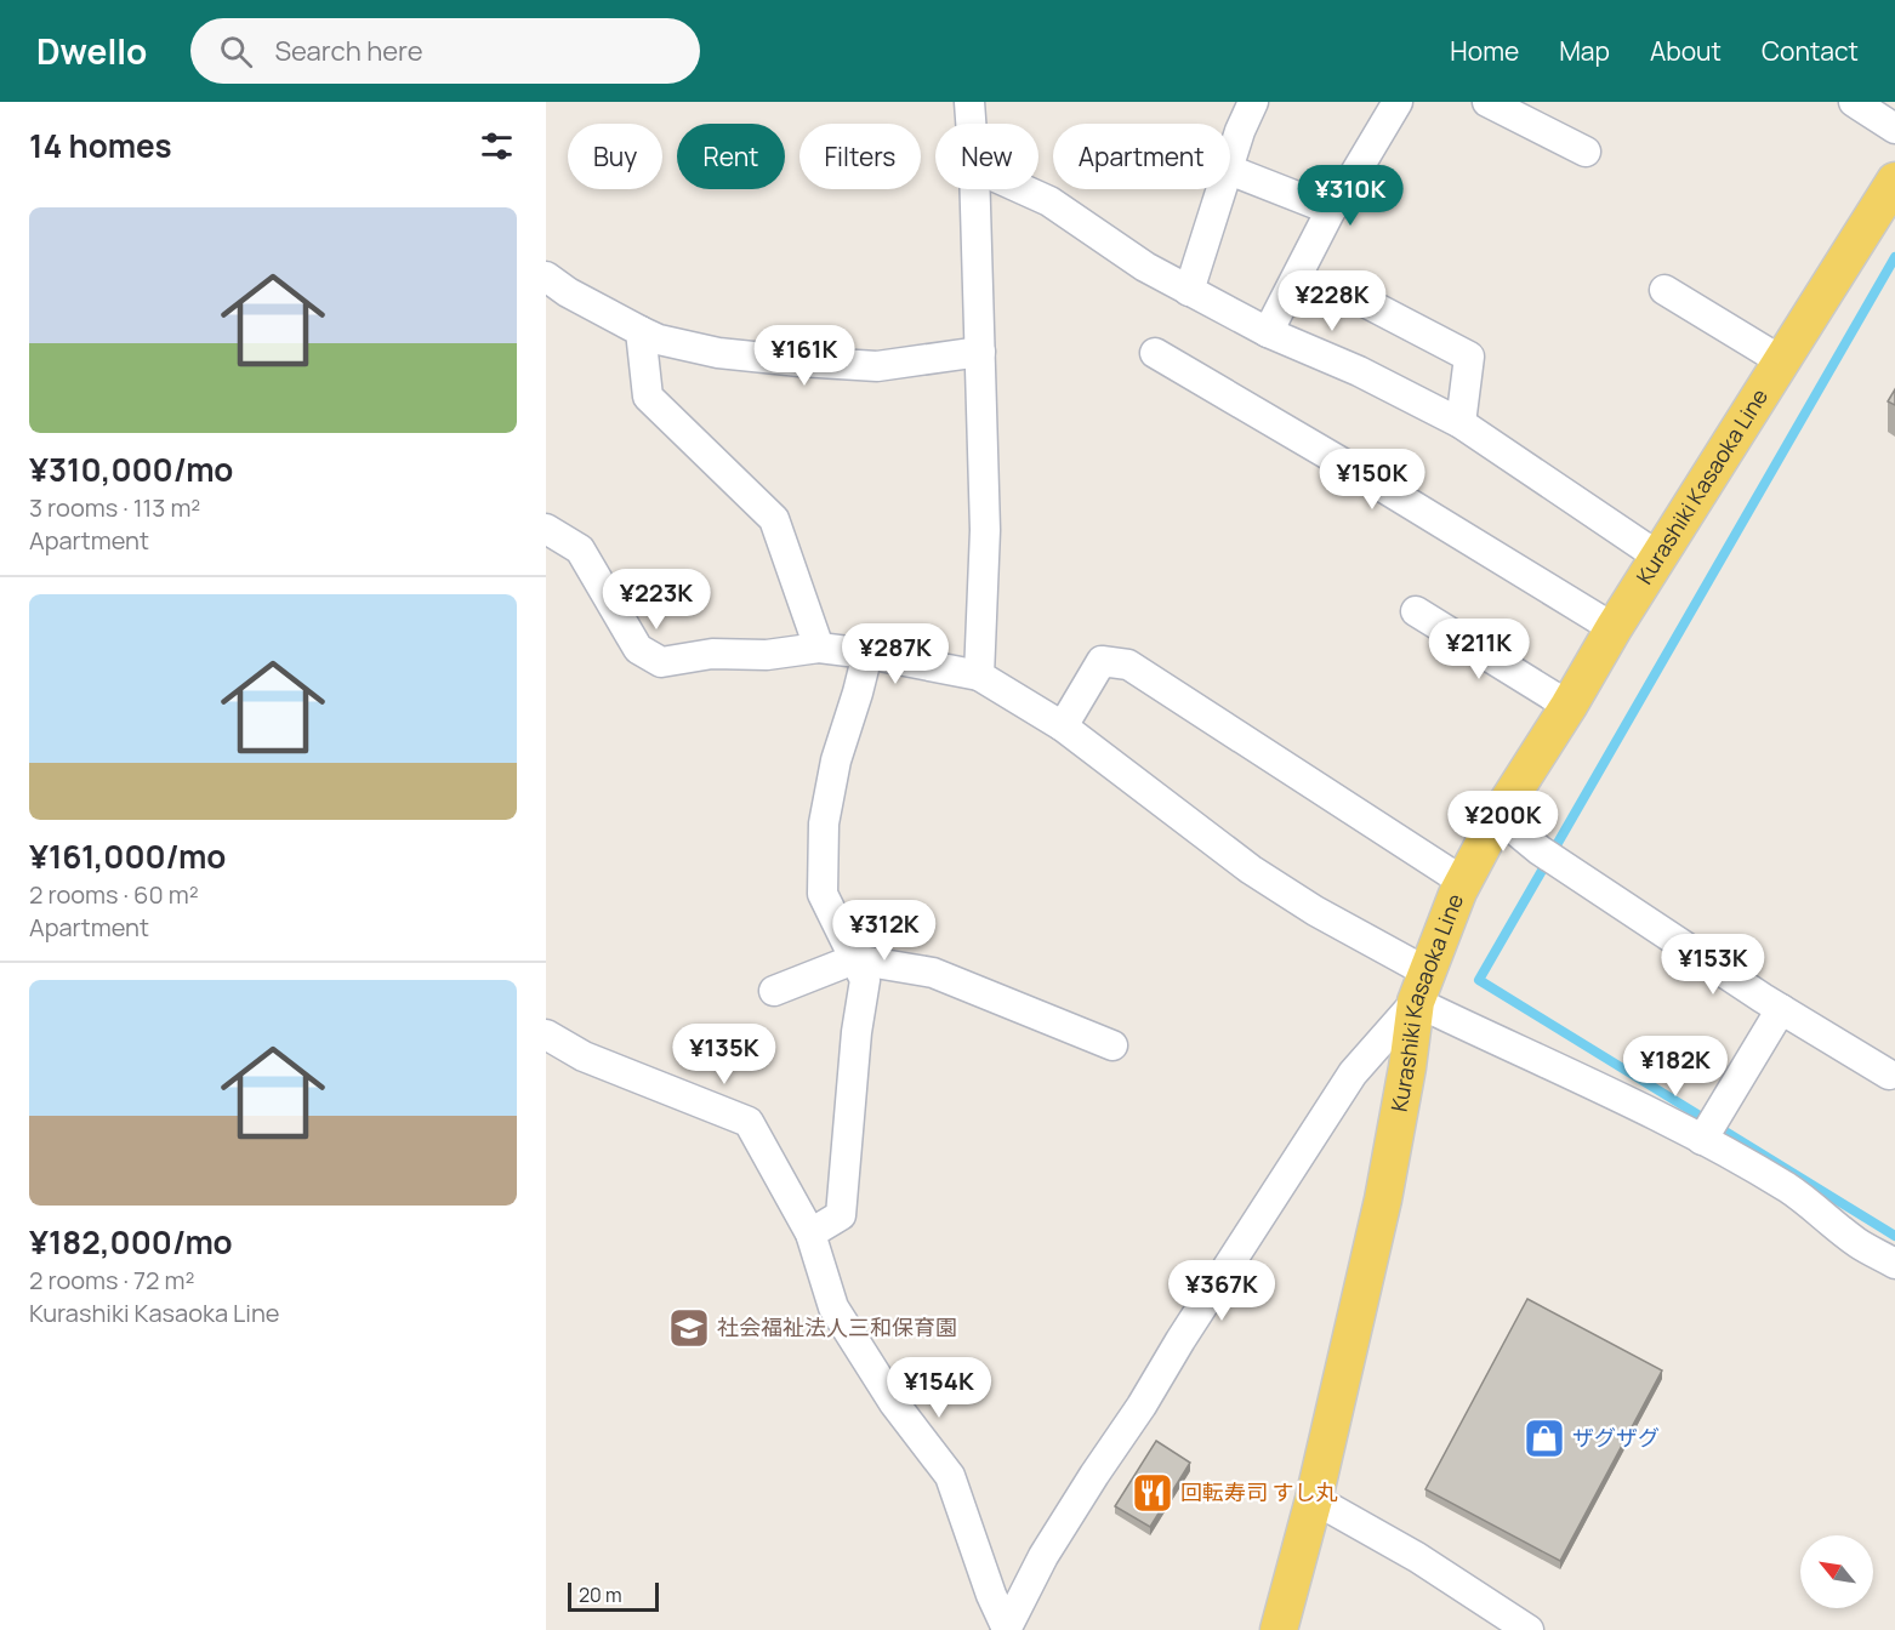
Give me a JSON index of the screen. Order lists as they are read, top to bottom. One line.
{"streets":{"main road":["Kurashiki Kasaoka Line"]},"places":{"school or university":["社会福祉法人三和保育園"],"shop":["ザグザグ"],"restaurant":["回転寿司 すし丸"]},"scale_bar":"20 m","north":"top left","page":{"header":"Dwello","search":"Search here","nav":["Home","Map","About","Contact"],"heading":"14 homes","chip":["Buy","Rent","Filters","New","Apartment"],"price":["¥310K","¥228K","¥161K","¥150K","¥223K","¥211K","¥287K","¥200K","¥312K","¥153K","¥135K","¥182K","¥367K","¥154K"],"list":[{"name":"¥310,000/mo","note":"3 rooms · 113 m² · Apartment"},{"name":"¥161,000/mo","note":"2 rooms · 60 m² · Apartment"},{"name":"¥182,000/mo","note":"2 rooms · 72 m² · Kurashiki Kasaoka Line"}],"scale":"20 m"}}
